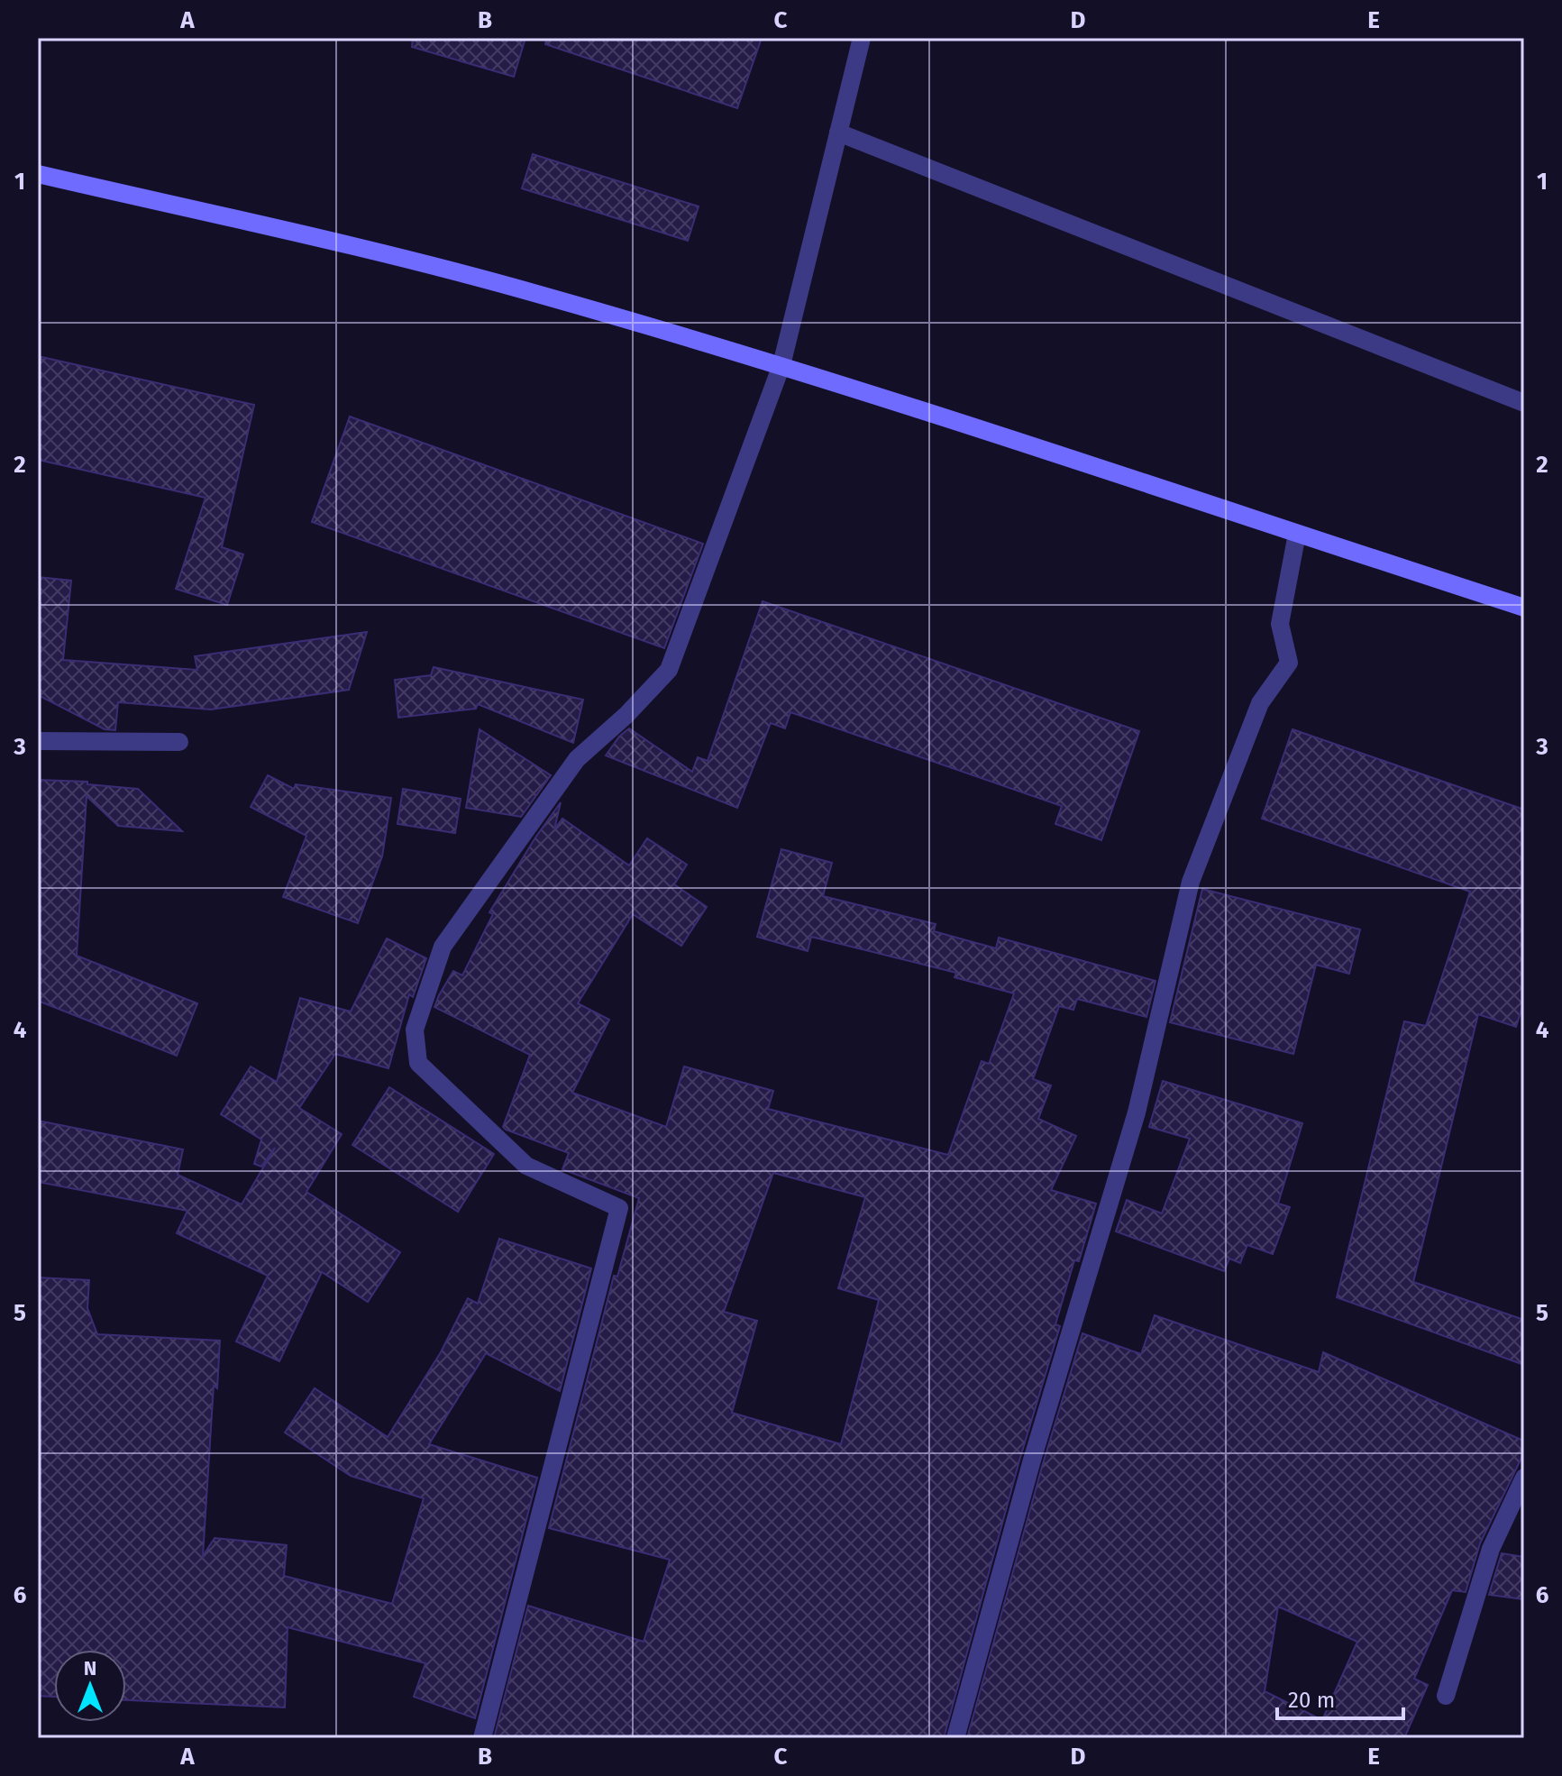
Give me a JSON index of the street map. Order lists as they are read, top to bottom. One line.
{"scale_bar":"20 m","north":"top","grid":{"columns":["A","B","C","D","E"],"rows":["1","2","3","4","5","6"]}}
